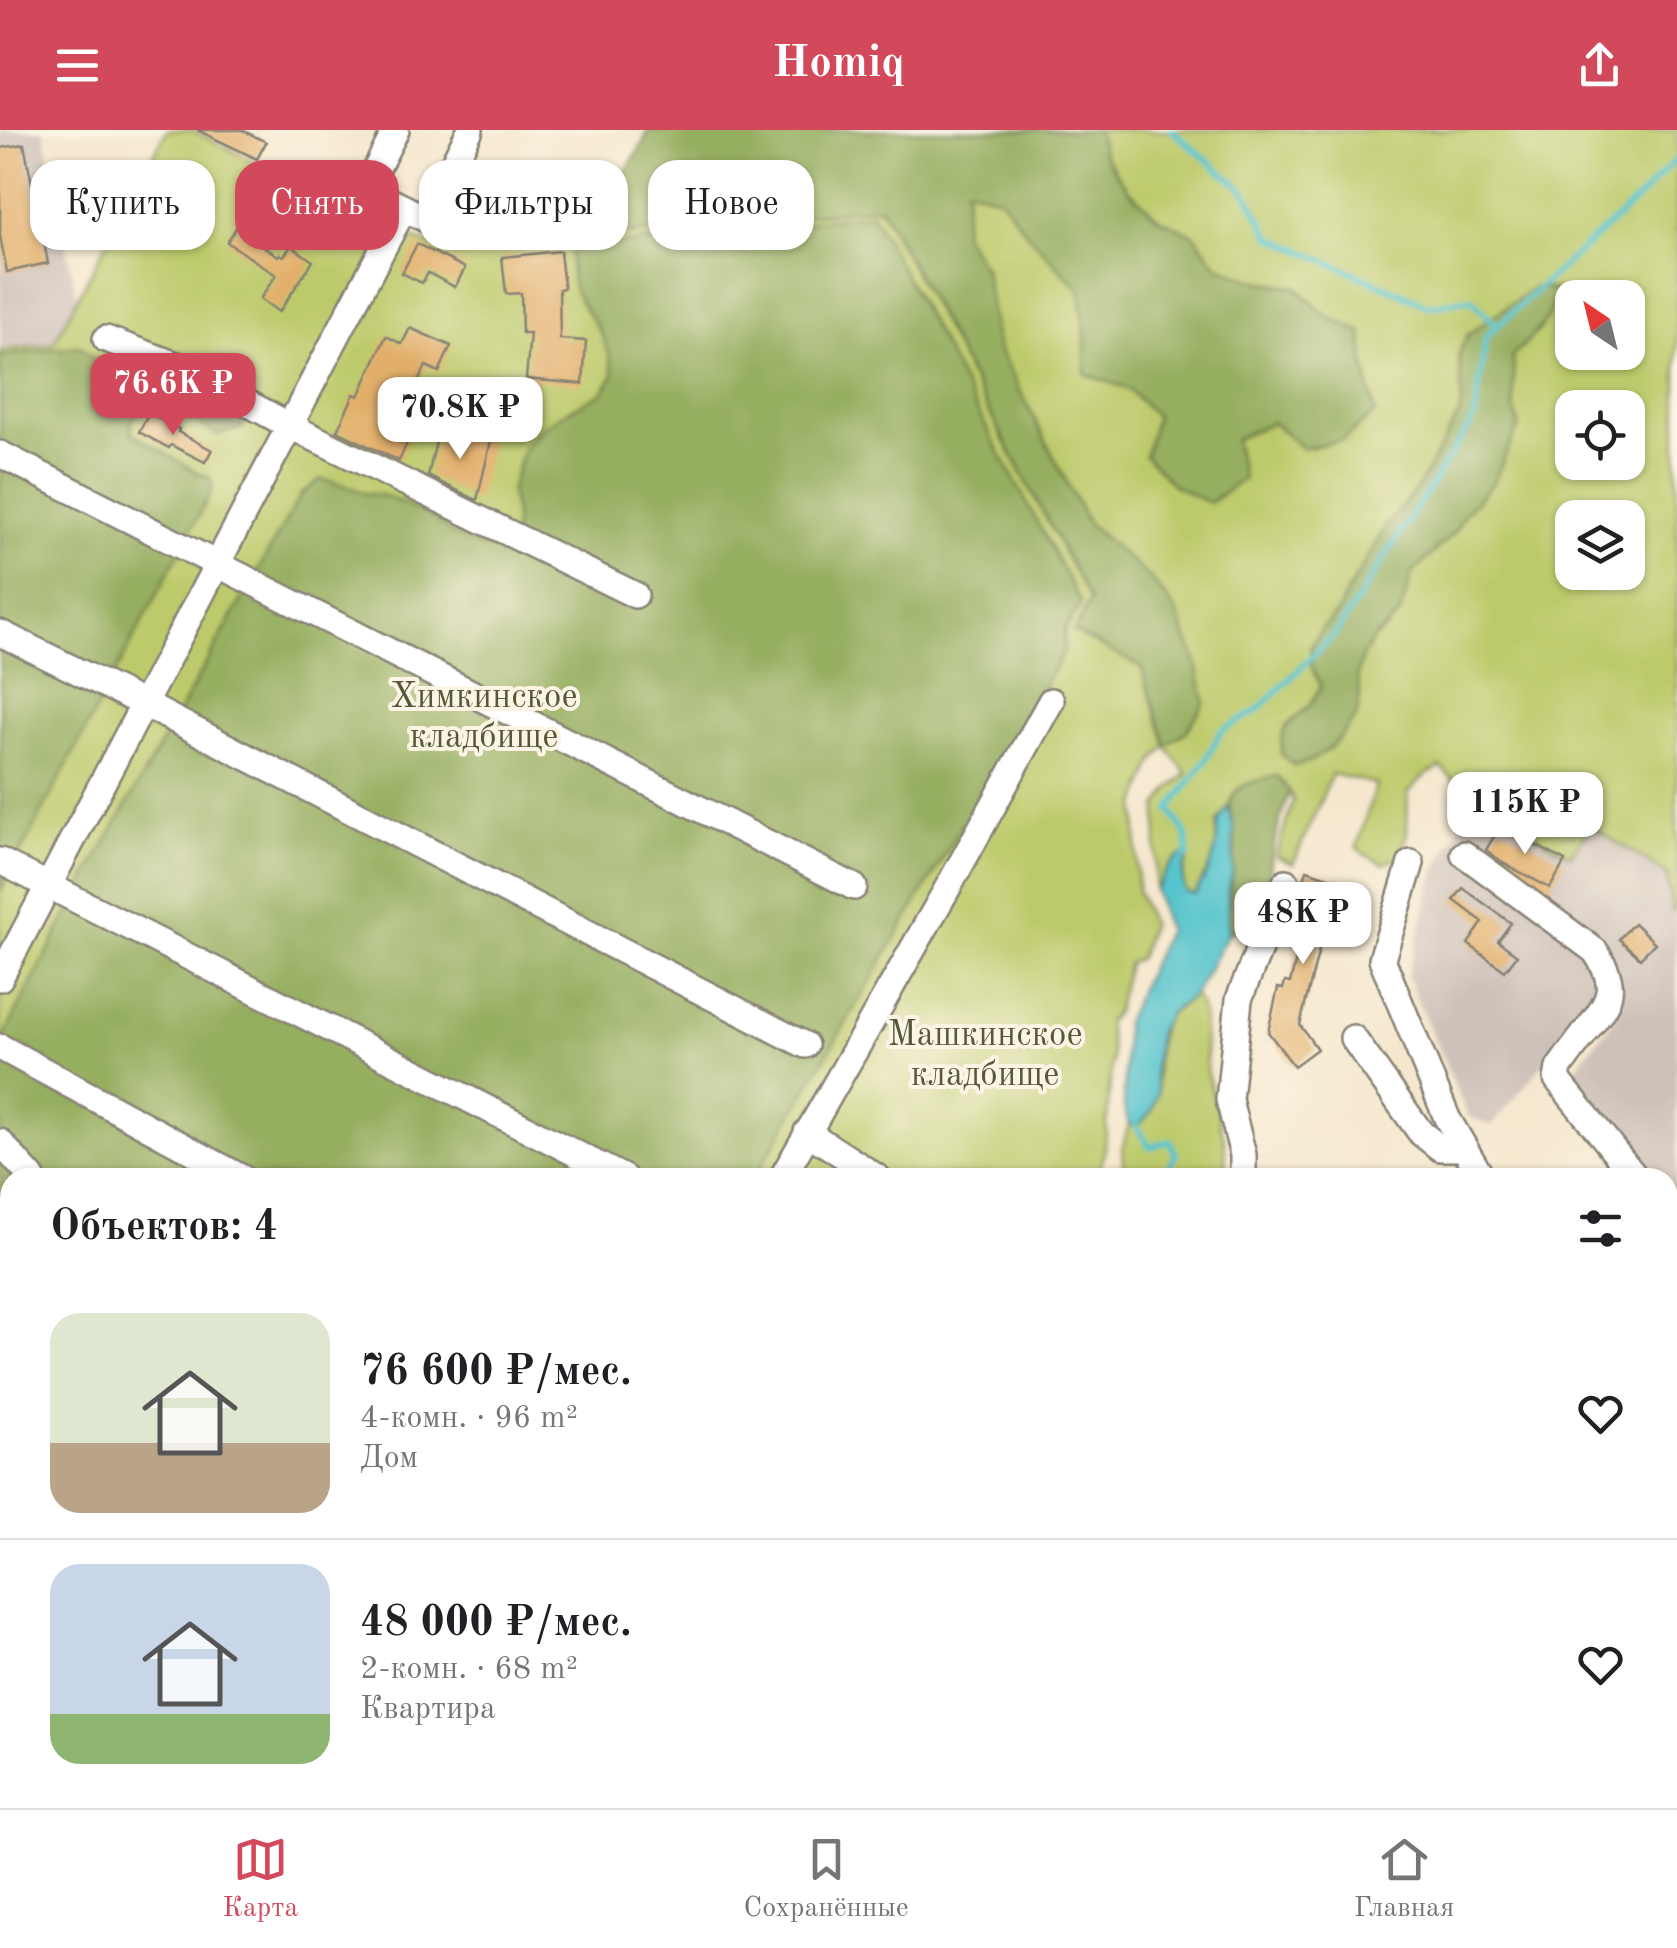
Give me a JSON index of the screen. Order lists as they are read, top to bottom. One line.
{"parks":["Химкинское кладбище","Машкинское кладбище"],"north":"top left","page":{"header":"Homiq","chip":["Купить","Снять","Фильтры","Новое"],"price":["76.6K ₽","70.8K ₽","115K ₽","48K ₽"],"heading":"Объектов: 4","list":[{"name":"76 600 ₽/мес.","note":"4-комн. · 96 m² · Дом"},{"name":"48 000 ₽/мес.","note":"2-комн. · 68 m² · Квартира"}],"tabs":["Карта","Сохранённые","Главная"]}}
